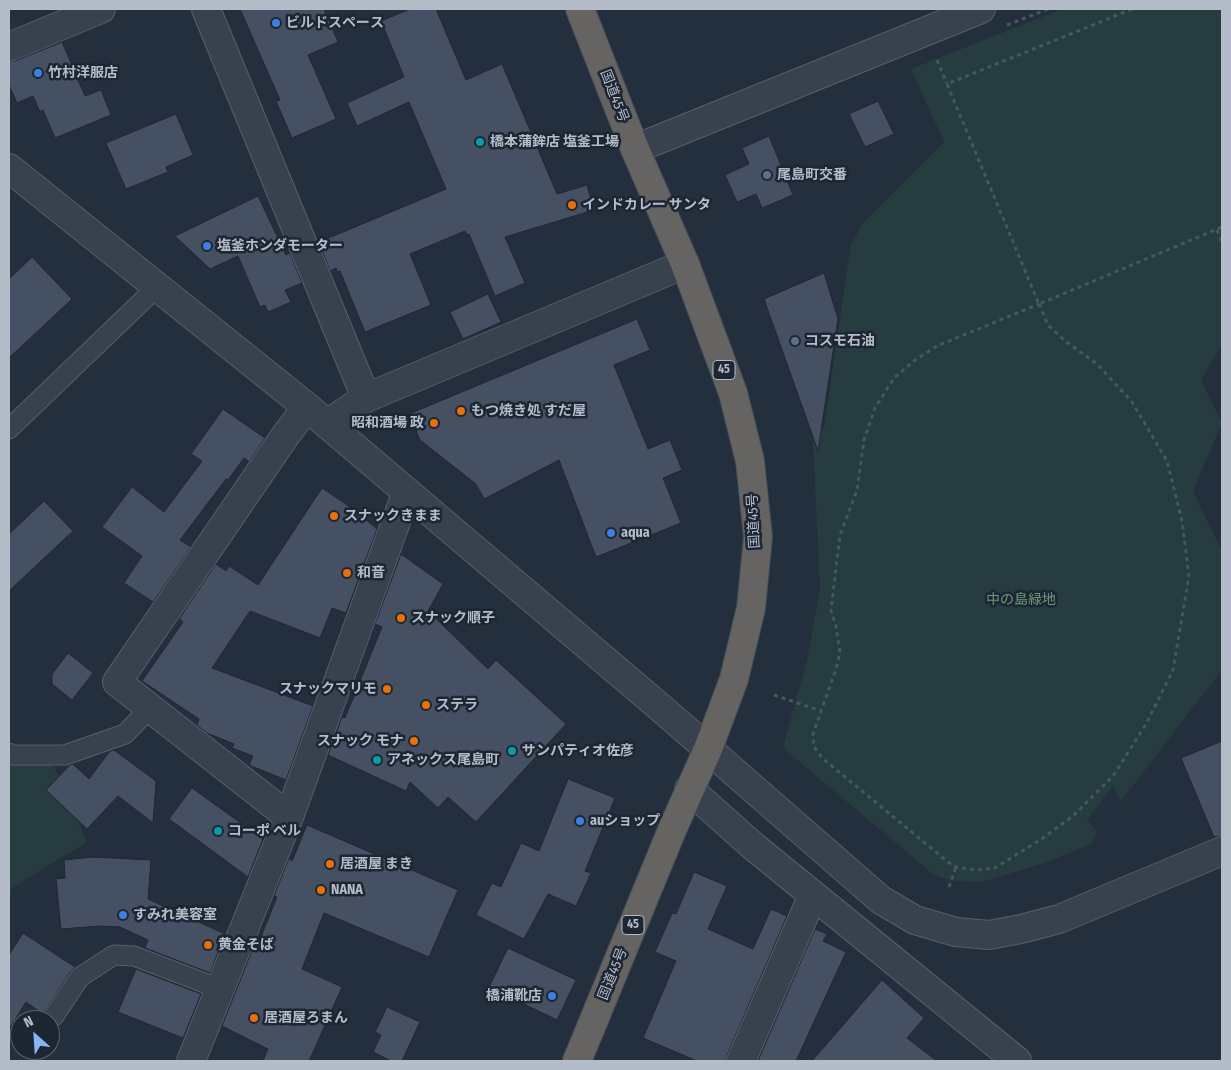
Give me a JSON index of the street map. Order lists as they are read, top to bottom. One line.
{"streets":{"highway":["国道45号","45"]},"parks":["中の島緑地"],"places":["ビルドスペース","竹村洋服店","橋本蒲鉾店 塩釜工場","尾島町交番","インドカレー サンタ","塩釜ホンダモーター","コスモ石油","もつ焼き処 すだ屋","昭和酒場 政","スナックきまま","aqua","和音","スナック順子","スナックマリモ","ステラ","スナック モナ","サンパティオ佐彦","アネックス尾島町","auショップ","コーポ ベル","居酒屋 まき","NANA","すみれ美容室","黄金そば","橋浦靴店","居酒屋ろまん"],"north":"top left"}
